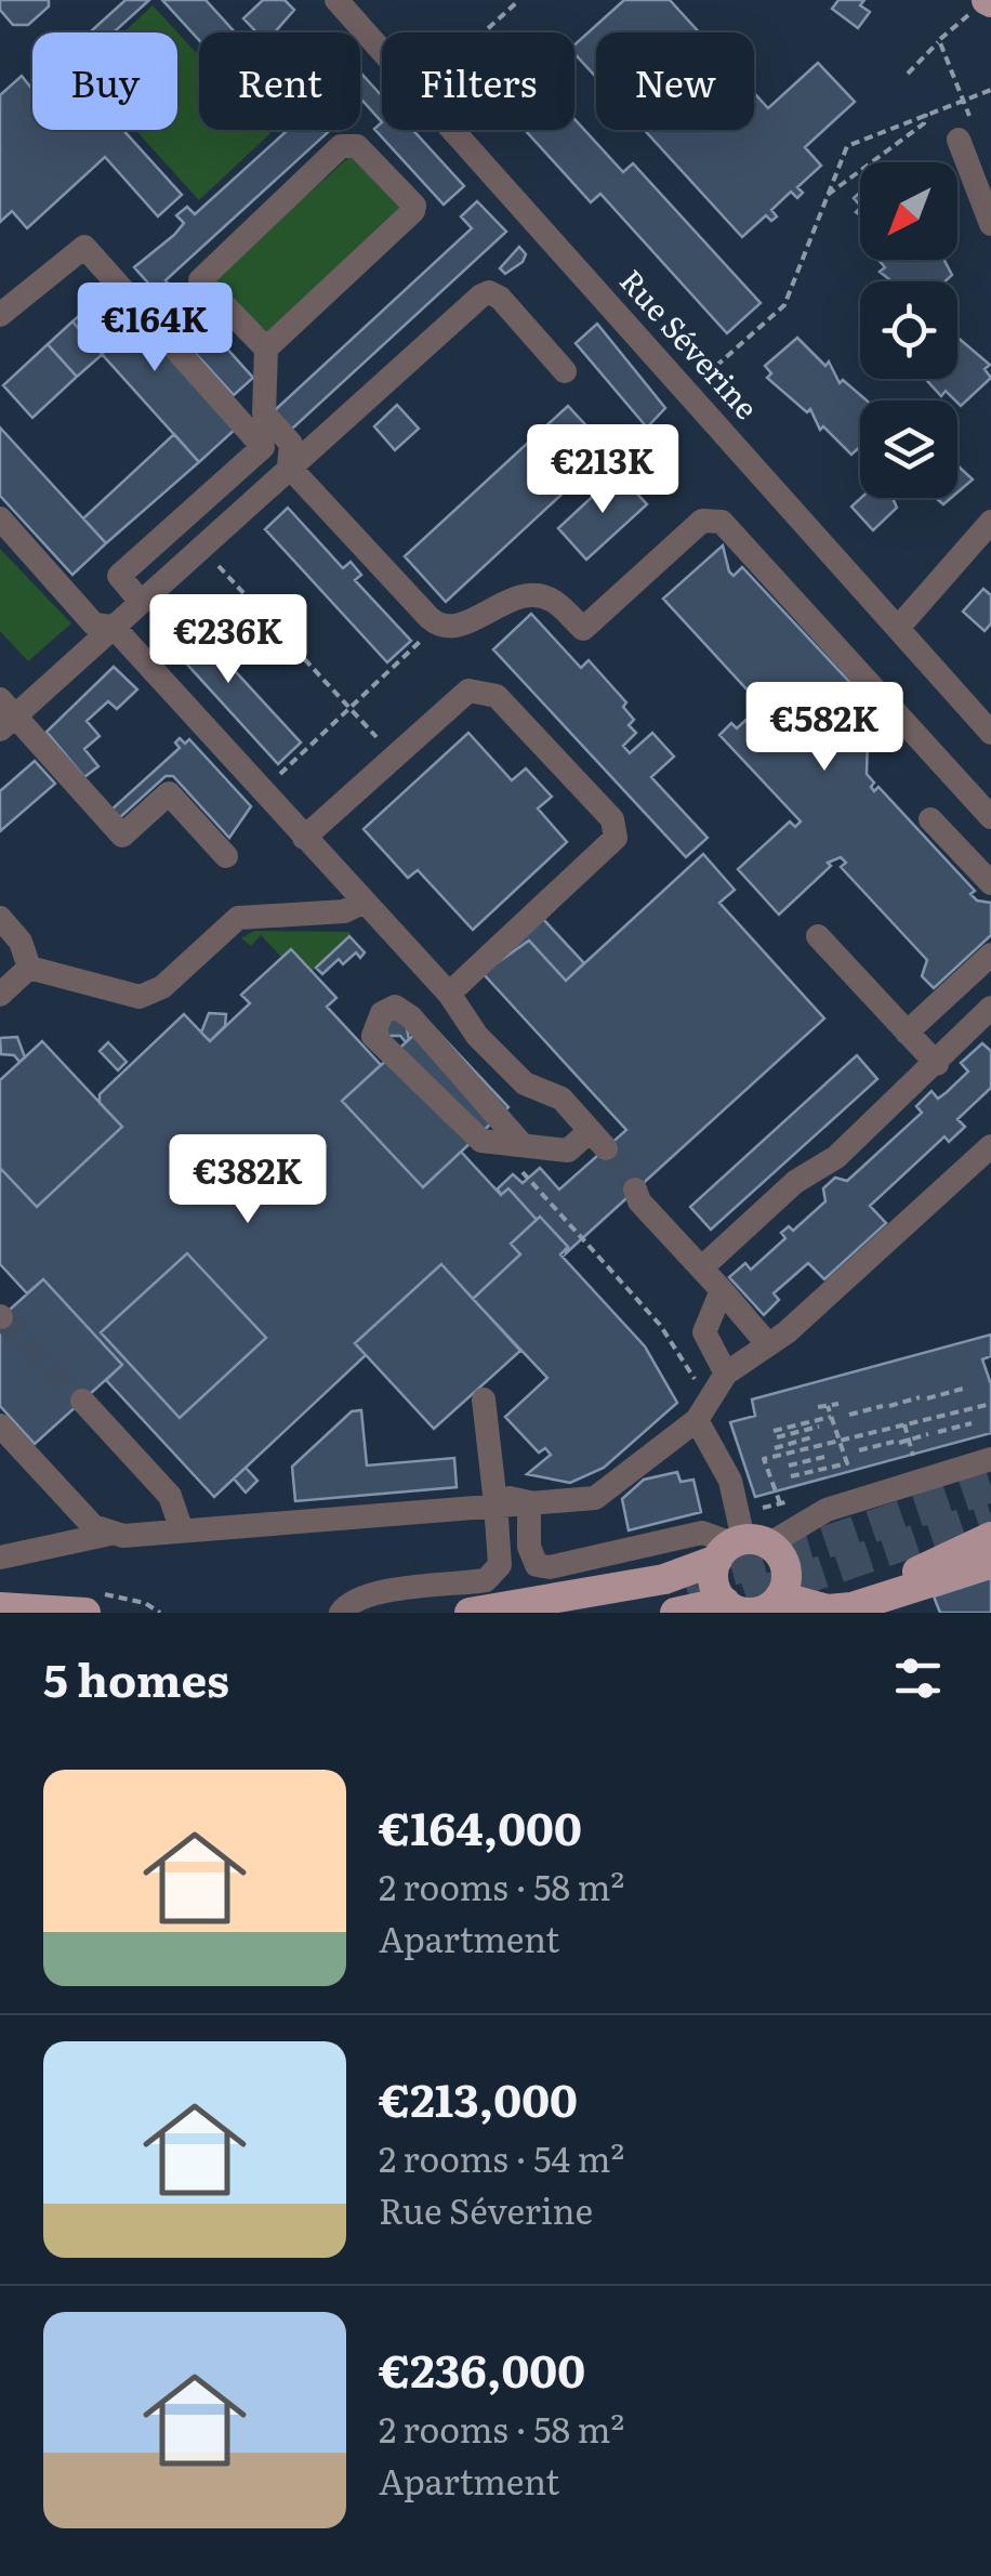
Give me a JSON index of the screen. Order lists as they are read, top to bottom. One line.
{"streets":{"street":["Rue Séverine"]},"north":"bottom left","page":{"chip":["Buy","Rent","Filters","New"],"price":["€164K","€213K","€236K","€582K","€382K"],"heading":"5 homes","list":[{"name":"€164,000","note":"2 rooms · 58 m² · Apartment"},{"name":"€213,000","note":"2 rooms · 54 m² · Rue Séverine"},{"name":"€236,000","note":"2 rooms · 58 m² · Apartment"}]}}
